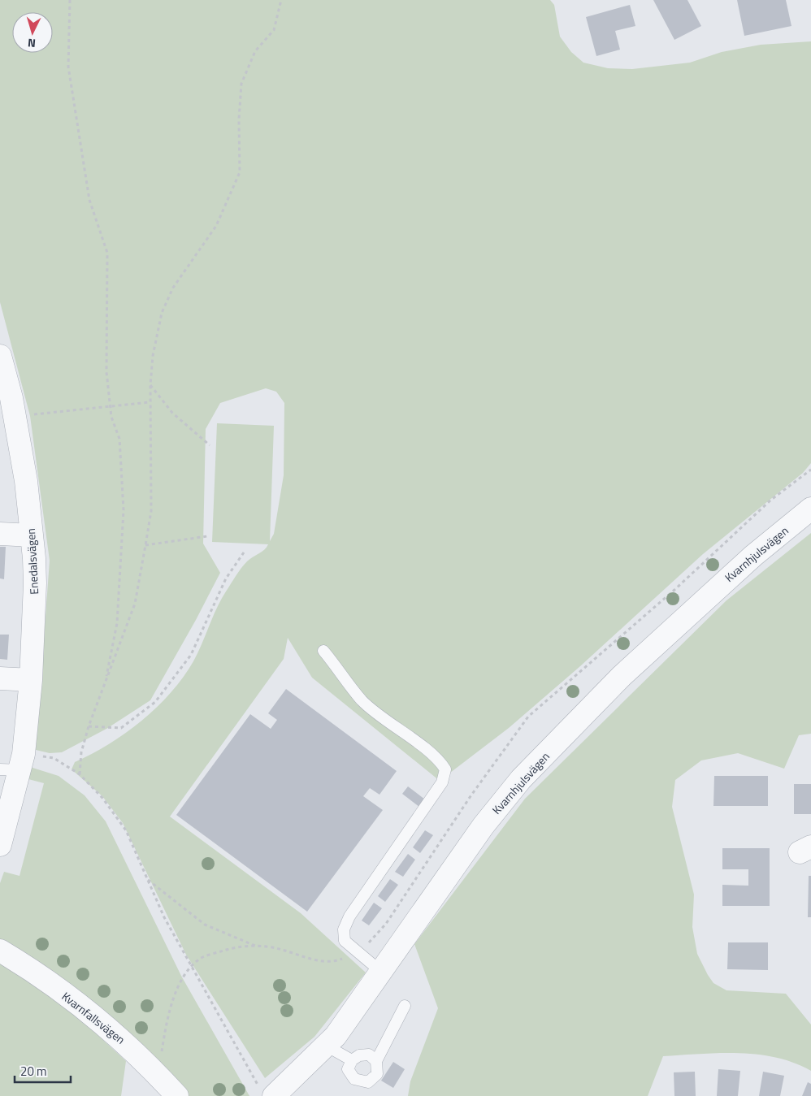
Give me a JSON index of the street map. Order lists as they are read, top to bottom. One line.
{"streets":{"street":["Kvarnhjulsvägen","Enedalsvägen","Kvarnfallsvägen"]},"scale_bar":"20 m","north":"bottom"}
